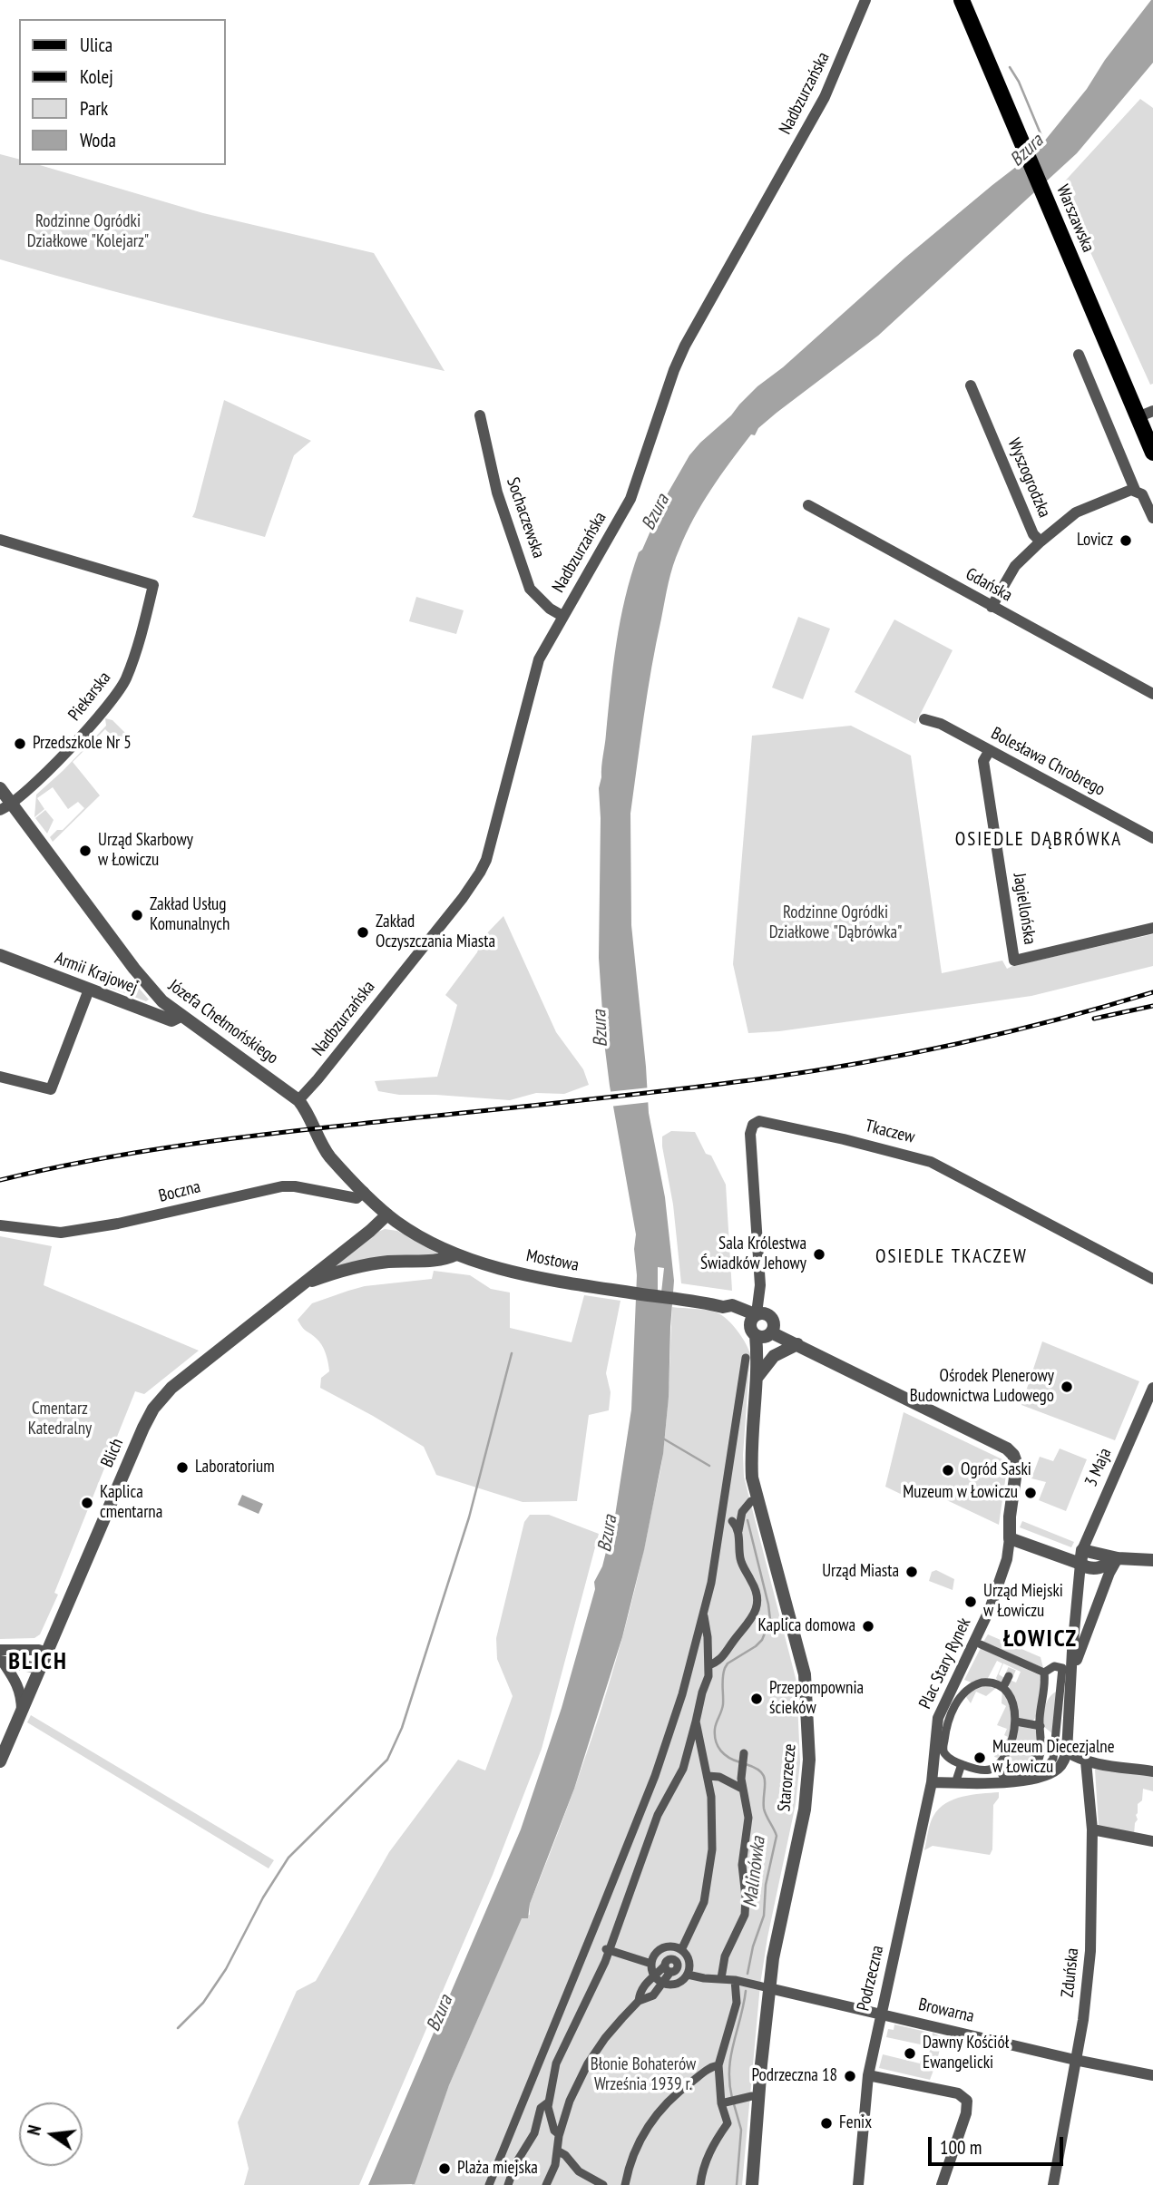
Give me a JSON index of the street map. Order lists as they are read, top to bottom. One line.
{"streets":{"main road":["Warszawska"],"street":["Nadbzurzańska","Wyszogrodzka","Sochaczewska","Gdańska","Piekarska","Bolesława Chrobrego","Jagiellońska","Armii Krajowej","Józefa Chełmońskiego","Tkaczew","Boczna","Mostowa","Blich","3 Maja","Plac Stary Rynek","Starorzecze","Zduńska","Podrzeczna","Browarna"]},"crossings":[["Nadbzurzańska","Sochaczewska"],["Nadbzurzańska","Józefa Chełmońskiego"],["Wyszogrodzka","Gdańska"],["Piekarska","Józefa Chełmońskiego"],["Bolesława Chrobrego","Jagiellońska"],["Armii Krajowej","Józefa Chełmońskiego"],["Józefa Chełmońskiego","Boczna"],["Józefa Chełmońskiego","Mostowa"],["Józefa Chełmońskiego","Blich"],["Tkaczew","Mostowa"],["Mostowa","Blich"],["Plac Stary Rynek","Podrzeczna"],["Starorzecze","Browarna"],["Zduńska","Browarna"],["Podrzeczna","Browarna"]],"districts":["OSIEDLE DĄBRÓWKA","OSIEDLE TKACZEW","ŁOWICZ","BLICH"],"water":["Bzura","Malinówka"],"parks":["Rodzinne Ogródki Działkowe \"Kolejarz\"","Rodzinne Ogródki Działkowe \"Dąbrówka\"","Cmentarz Katedralny","Błonie Bohaterów Września 1939 r."],"places":["Lovicz","Przedszkole Nr 5","Urząd Skarbowy w Łowiczu","Zakład Usług Komunalnych","Zakład Oczyszczania Miasta","Sala Królestwa Świadków Jehowy","Ośrodek Plenerowy Budownictwa Ludowego","Laboratorium","Ogród Saski","Muzeum w Łowiczu","Kaplica cmentarna","Urząd Miasta","Urząd Miejski w Łowiczu","Kaplica domowa","Przepompownia ścieków","Muzeum Diecezjalne w Łowiczu","Dawny Kościół Ewangelicki","Podrzeczna 18","Fenix","Plaża miejska"],"legend":["Ulica","Kolej","Park","Woda"],"scale_bar":"100 m","north":"left"}
